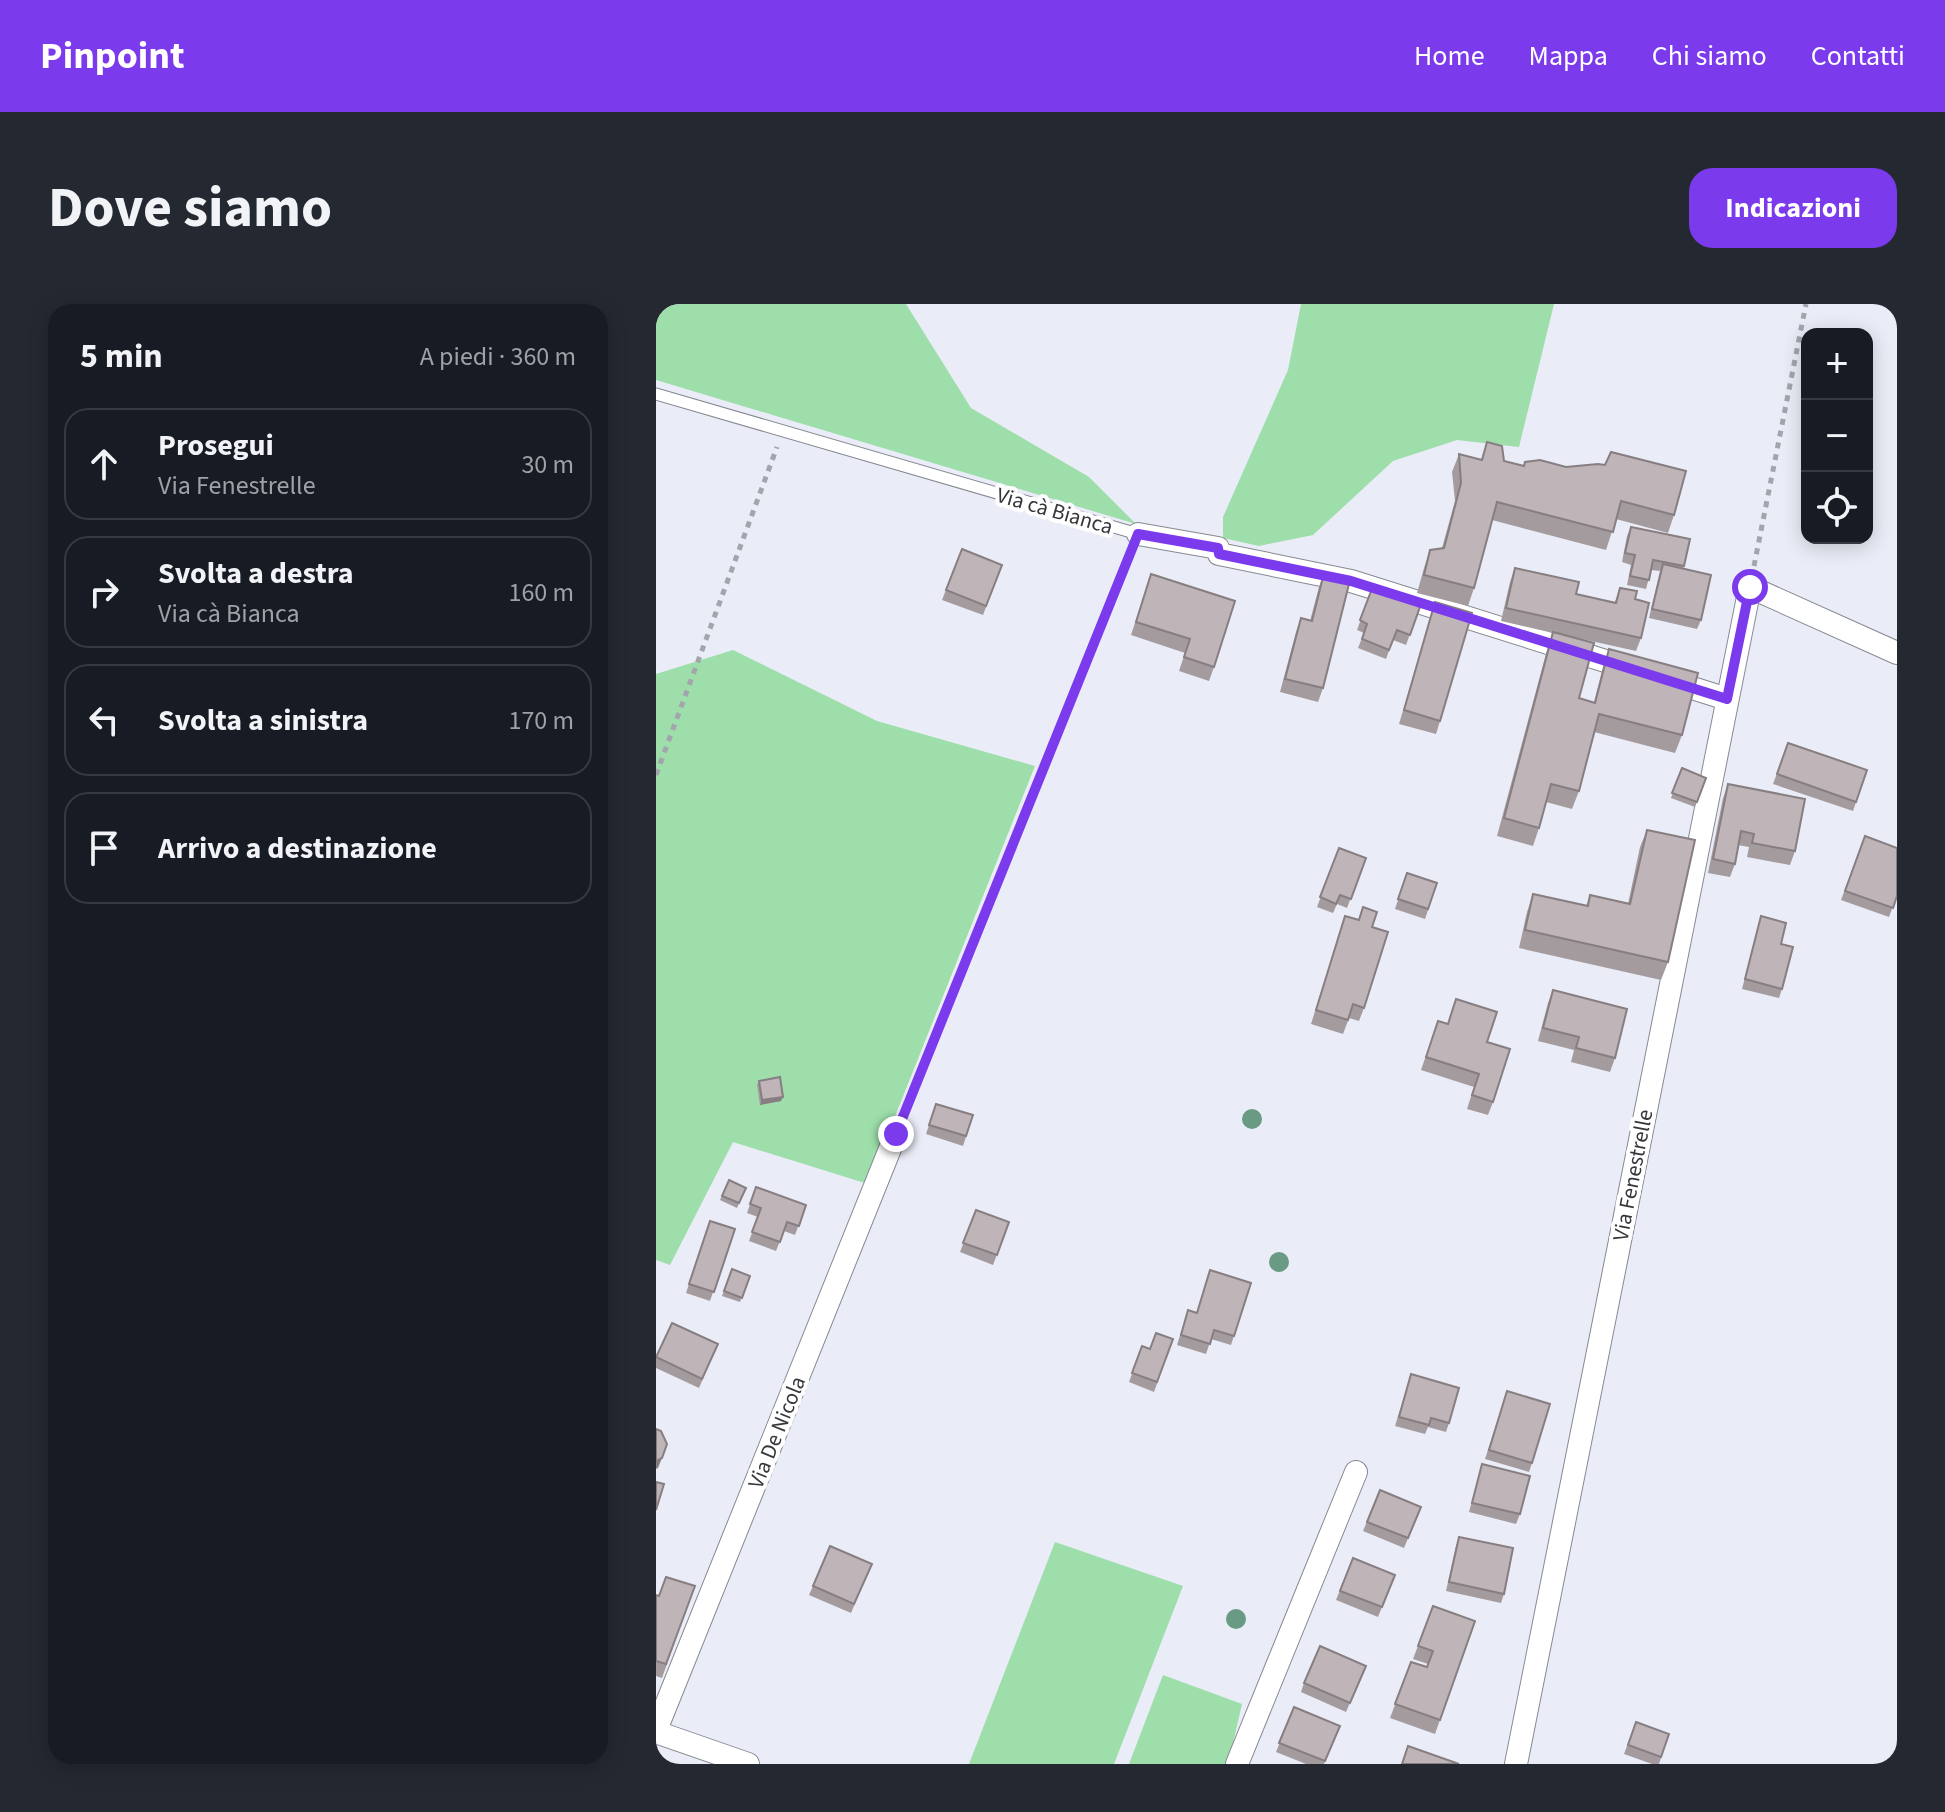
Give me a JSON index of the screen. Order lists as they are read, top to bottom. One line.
{"streets":{"street":["Via cà Bianca","Via Fenestrelle","Via De Nicola"]},"crossings":[["Via cà Bianca","Via Fenestrelle"]],"page":{"header":"Pinpoint","nav":["Home","Mappa","Chi siamo","Contatti"],"buttons":"Indicazioni","title":"Dove siamo","heading":["5 min","A piedi · 360 m"],"map_buttons":["+","−"],"list":[["Prosegui","Via Fenestrelle","30 m"],["Svolta a destra","Via cà Bianca","160 m"],["Svolta a sinistra","170 m"],"Arrivo a destinazione"]}}
